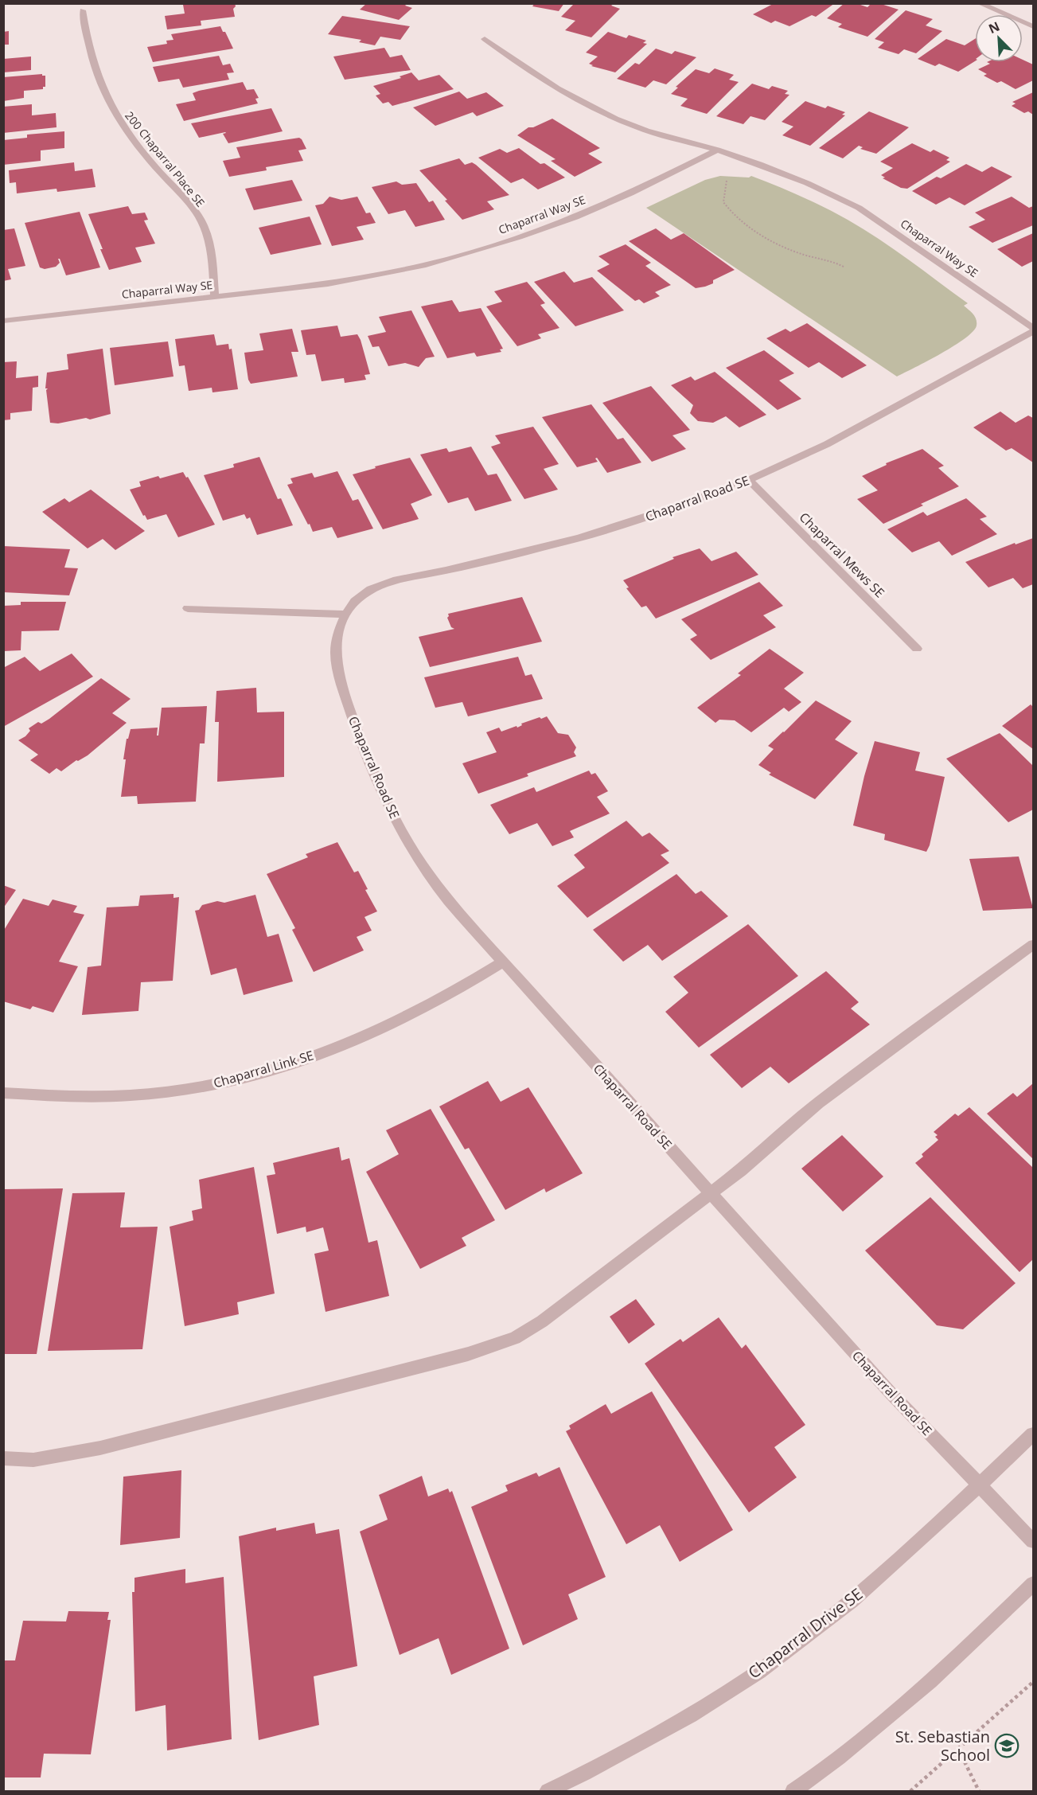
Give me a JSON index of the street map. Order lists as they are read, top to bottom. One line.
{"streets":{"street":["200 Chaparral Place SE","Chaparral Way SE","Chaparral Road SE","Chaparral Mews SE","Chaparral Link SE","Chaparral Drive SE"]},"crossings":[["200 Chaparral Place SE","Chaparral Way SE"],["Chaparral Road SE","Chaparral Mews SE"],["Chaparral Road SE","Chaparral Link SE"],["Chaparral Road SE","Chaparral Drive SE"]],"places":{"school or university":["St. Sebastian School"]},"north":"top left"}
